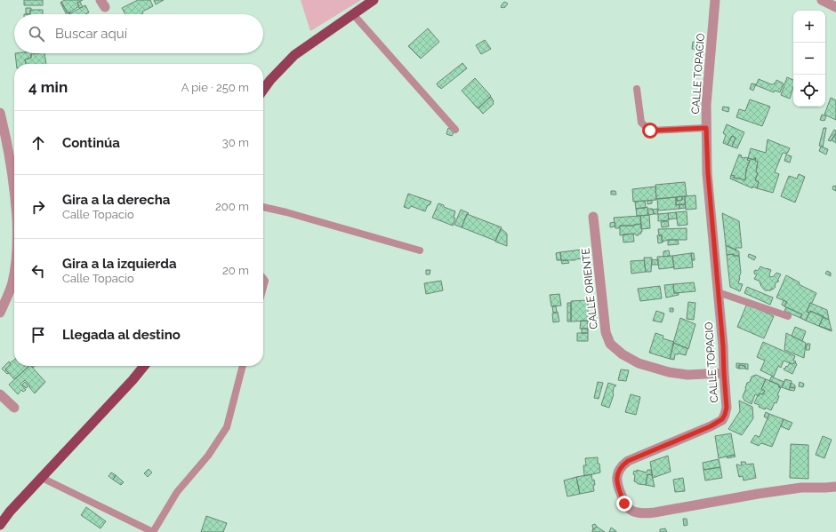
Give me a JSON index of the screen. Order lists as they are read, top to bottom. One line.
{"streets":{"street":["CALLE TOPACIO","CALLE ORIENTE"]},"crossings":[["CALLE TOPACIO","CALLE ORIENTE"]],"page":{"map_buttons":["+","−"],"search":"Buscar aquí","heading":["4 min","A pie · 250 m"],"list":[["Continúa","30 m"],["Gira a la derecha","Calle Topacio","200 m"],["Gira a la izquierda","Calle Topacio","20 m"],"Llegada al destino"]}}
